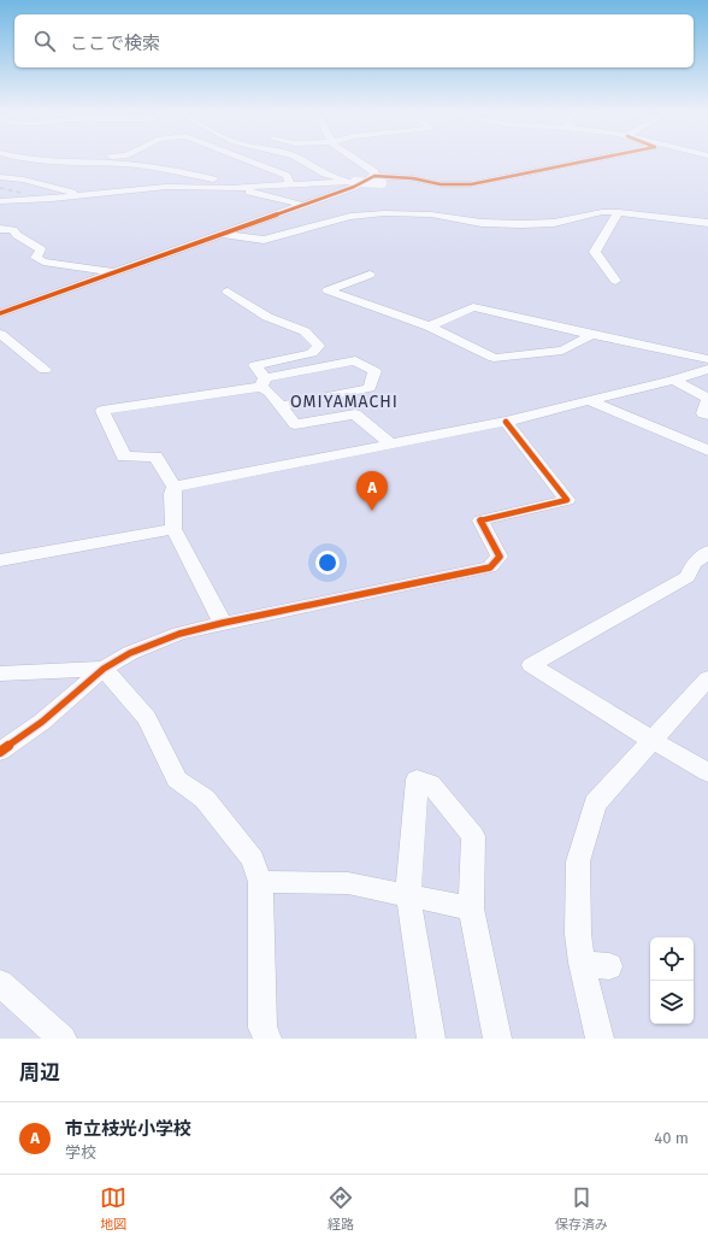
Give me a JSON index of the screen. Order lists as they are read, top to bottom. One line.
{"districts":["OMIYAMACHI"],"page":{"search":"ここで検索","pins":"A","heading":"周辺","list":[{"mark":"A","name":"市立枝光小学校","note":"学校","value":"40 m"}],"nav":["地図","経路","保存済み"]}}
